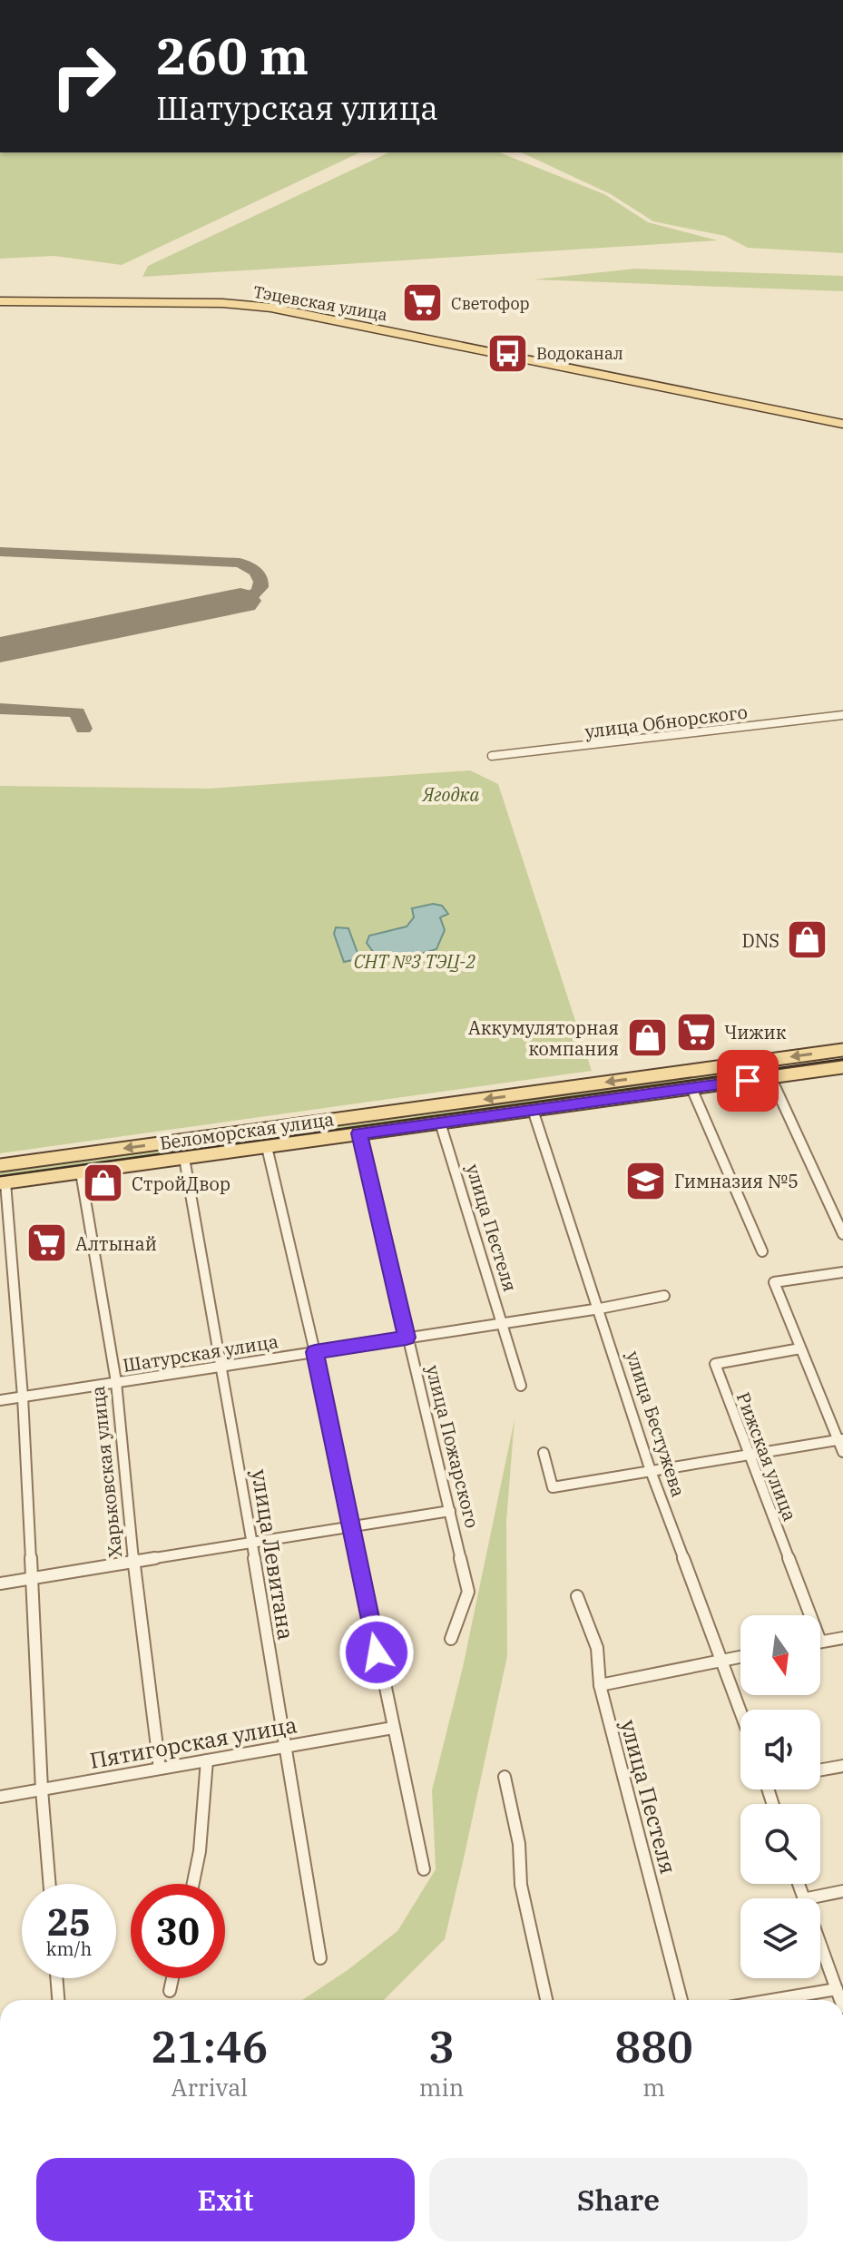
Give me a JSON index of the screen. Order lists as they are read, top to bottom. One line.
{"streets":{"main road":["Тэцевская улица","Беломорская улица"],"street":["улица Обнорского","улица Пестеля","Шатурская улица","улица Бестужева","улица Пожарского","Рижская улица","Харьковская улица","улица Левитана","Пятигорская улица"]},"crossings":[["Беломорская улица","улица Пестеля"],["Беломорская улица","улица Бестужева"],["Беломорская улица","улица Пожарского"],["Беломорская улица","Харьковская улица"],["Беломорская улица","улица Левитана"],["улица Пестеля","Шатурская улица"],["Шатурская улица","улица Бестужева"],["Шатурская улица","улица Пожарского"],["Шатурская улица","Харьковская улица"],["Шатурская улица","улица Левитана"],["Харьковская улица","Пятигорская улица"],["улица Левитана","Пятигорская улица"]],"parks":["Ягодка","СНТ №3 ТЭЦ-2"],"places":{"supermarket":["Светофор","Чижик","Алтынай"],"bus stop":["Водоканал"],"shop":["DNS","Аккумуляторная компания","СтройДвор"],"school or university":["Гимназия №5"]},"north":"bottom","page":{"turn":["260 m","Шатурская улица"],"speed":"25 km/h","limit":"30","eta":["21:46","Arrival","3","min","880","m"],"buttons":["Exit","Share"]}}
